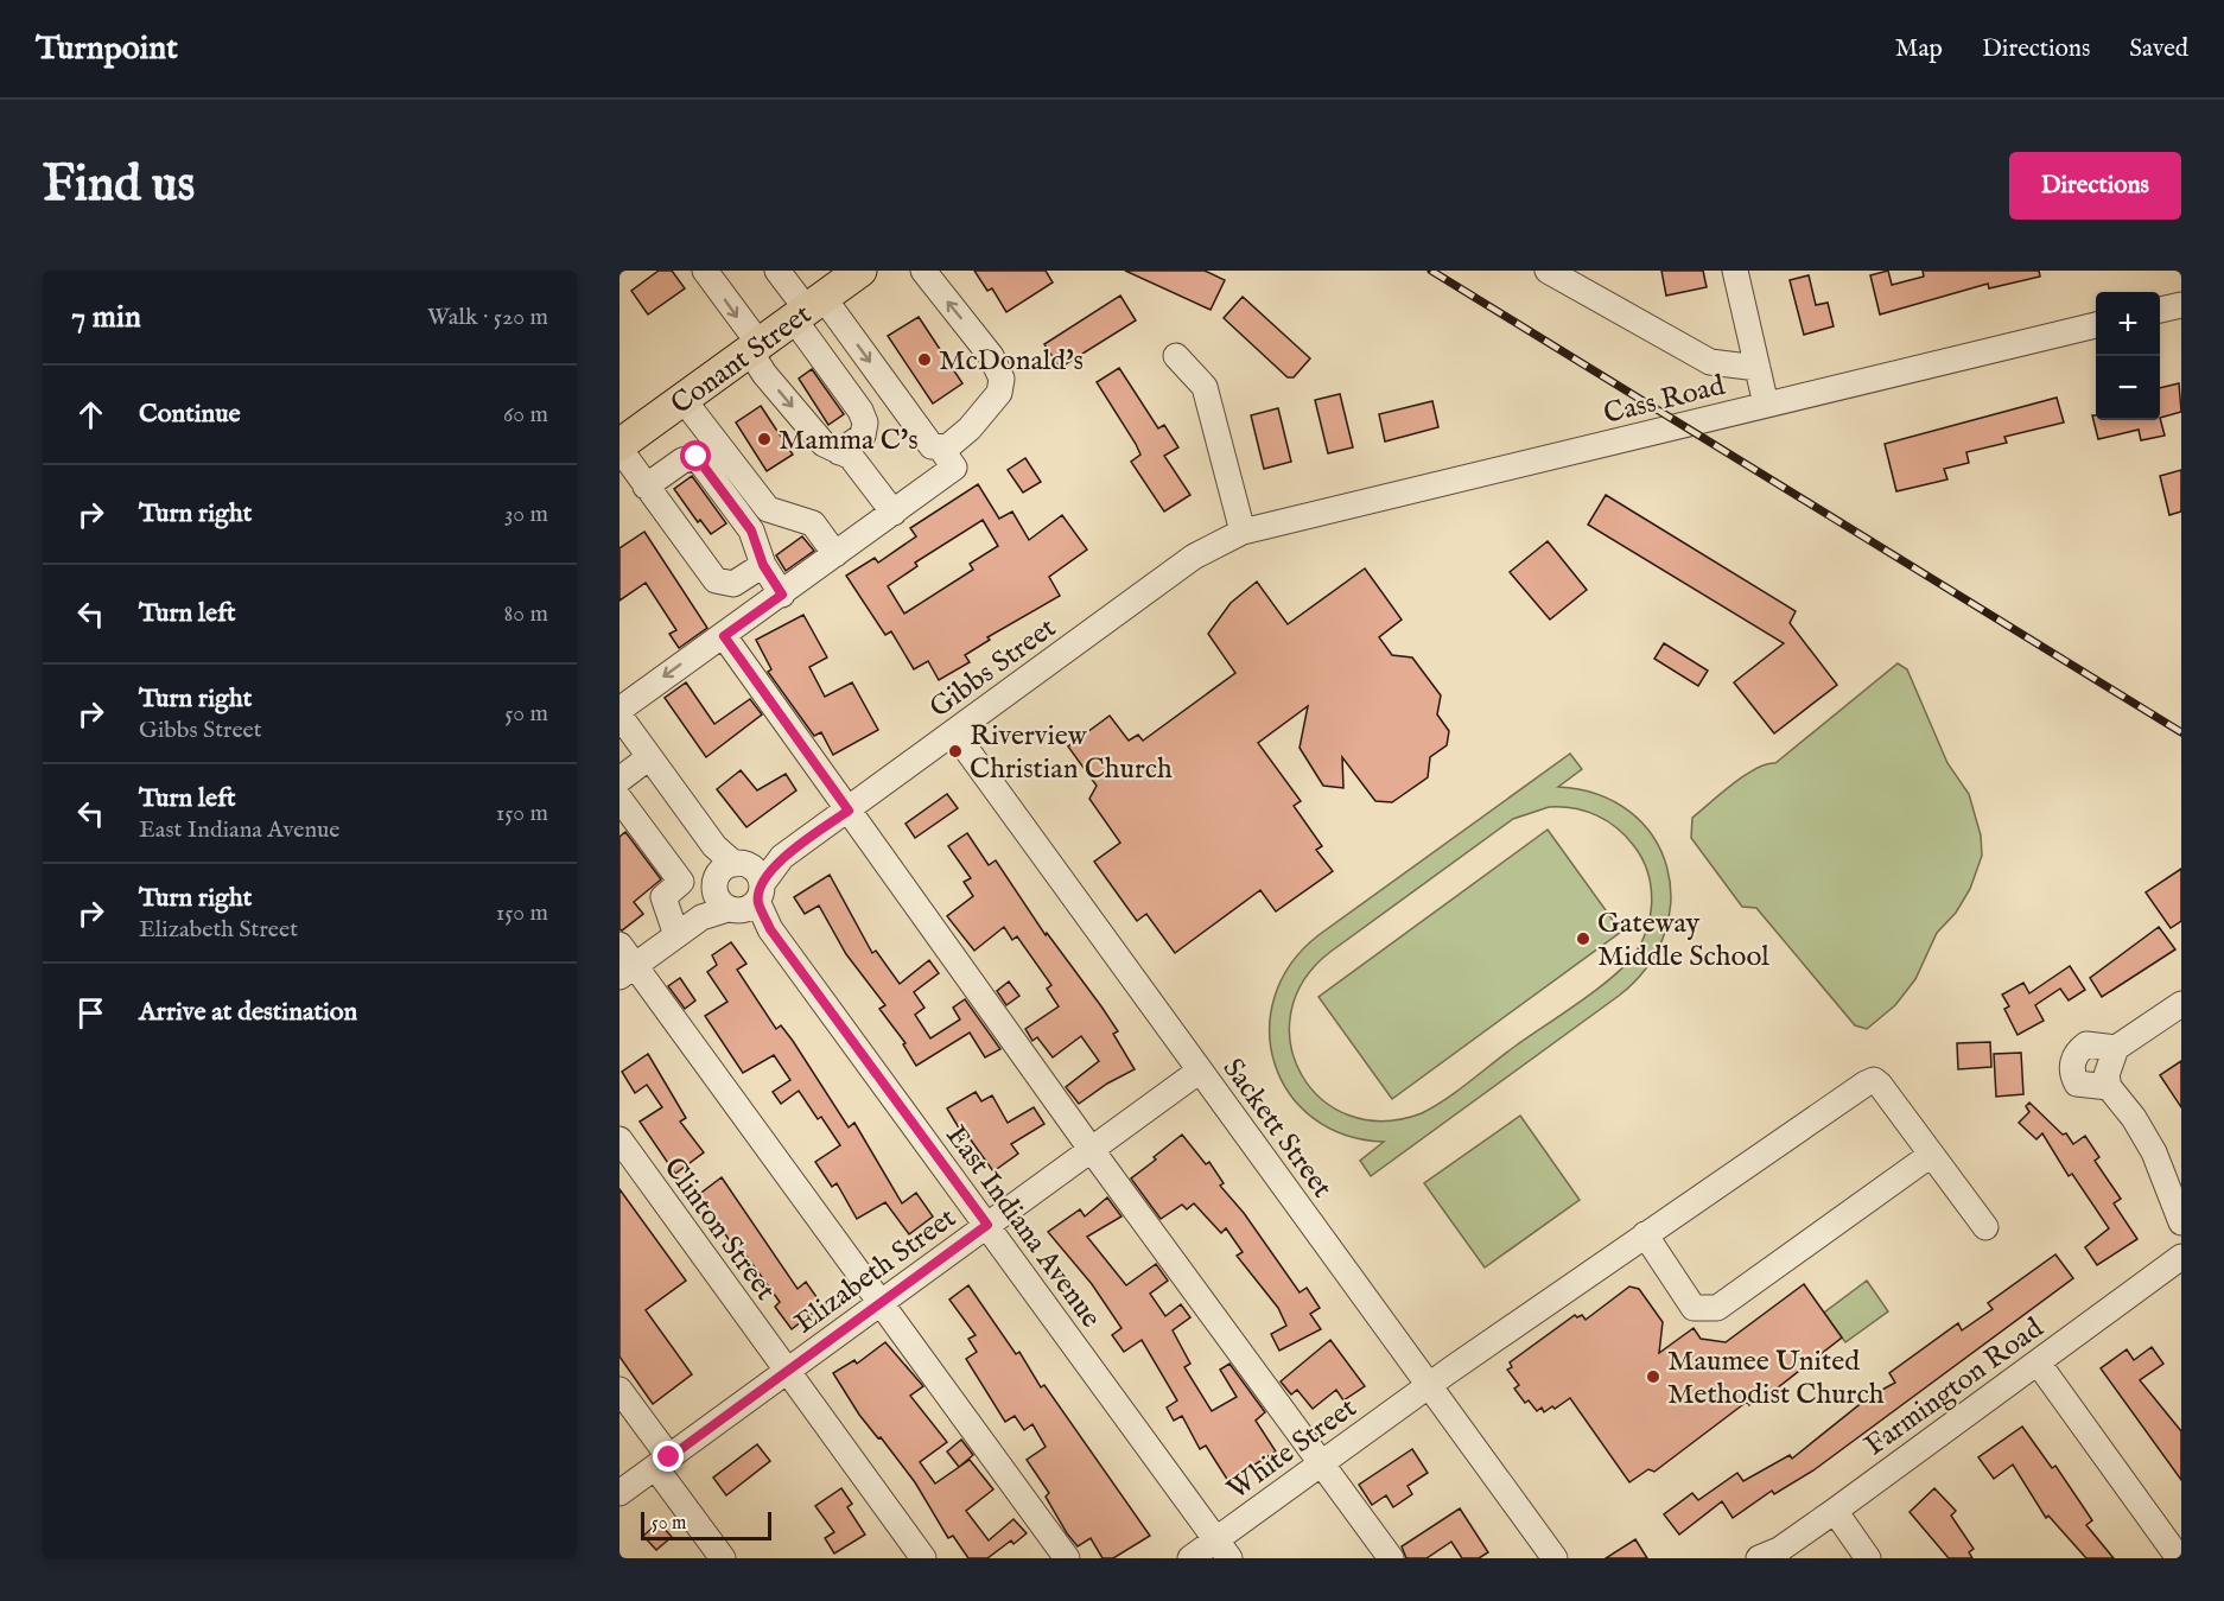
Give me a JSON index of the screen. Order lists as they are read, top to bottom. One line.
{"streets":{"main road":["Conant Street"],"street":["Cass Road","Gibbs Street","Sackett Street","East Indiana Avenue","Clinton Street","Elizabeth Street","Farmington Road","White Street"]},"crossings":[["Cass Road","Gibbs Street"],["Gibbs Street","Sackett Street"],["Gibbs Street","East Indiana Avenue"],["Sackett Street","Elizabeth Street"],["Sackett Street","White Street"],["East Indiana Avenue","Elizabeth Street"],["East Indiana Avenue","White Street"],["Clinton Street","Elizabeth Street"]],"places":["McDonald's","Mamma C's","Riverview Christian Church","Gateway Middle School","Maumee United Methodist Church"],"scale_bar":"50 m","page":{"header":"Turnpoint","nav":["Map","Directions","Saved"],"buttons":"Directions","title":"Find us","heading":["7 min","Walk · 520 m"],"map_buttons":["+","−"],"list":[["Continue","60 m"],["Turn right","30 m"],["Turn left","80 m"],["Turn right","Gibbs Street","50 m"],["Turn left","East Indiana Avenue","150 m"],["Turn right","Elizabeth Street","150 m"],"Arrive at destination"],"scale":"50 m"}}
